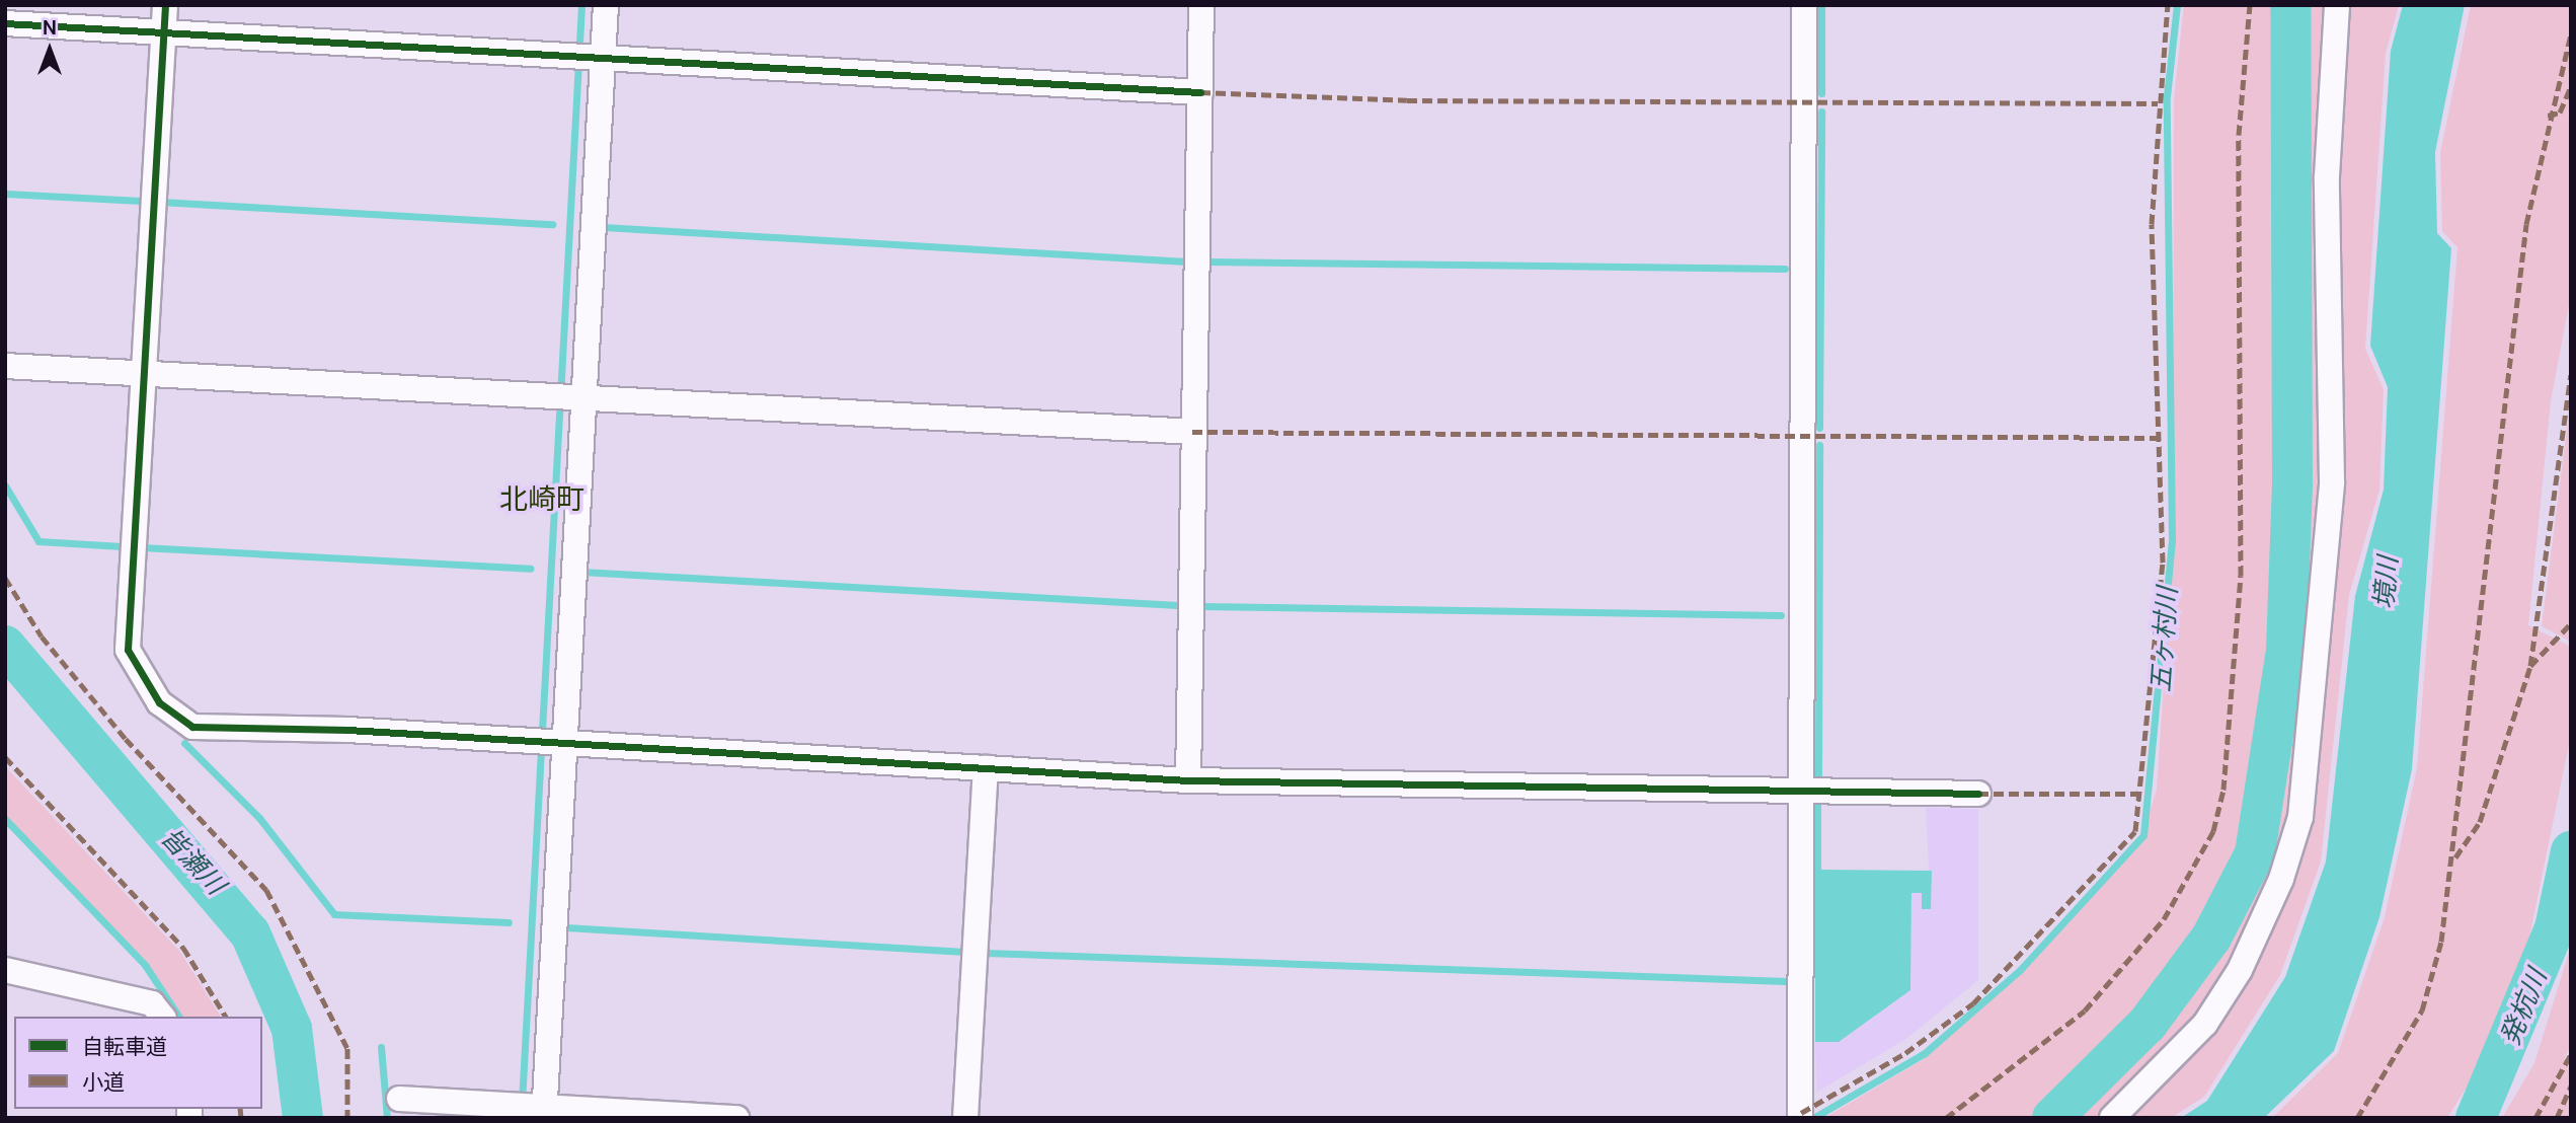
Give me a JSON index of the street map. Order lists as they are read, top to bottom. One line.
{"districts":["北崎町"],"water":["境川","五ヶ村川","皆瀬川","発杭川"],"legend":["自転車道","小道"],"north":"top"}
